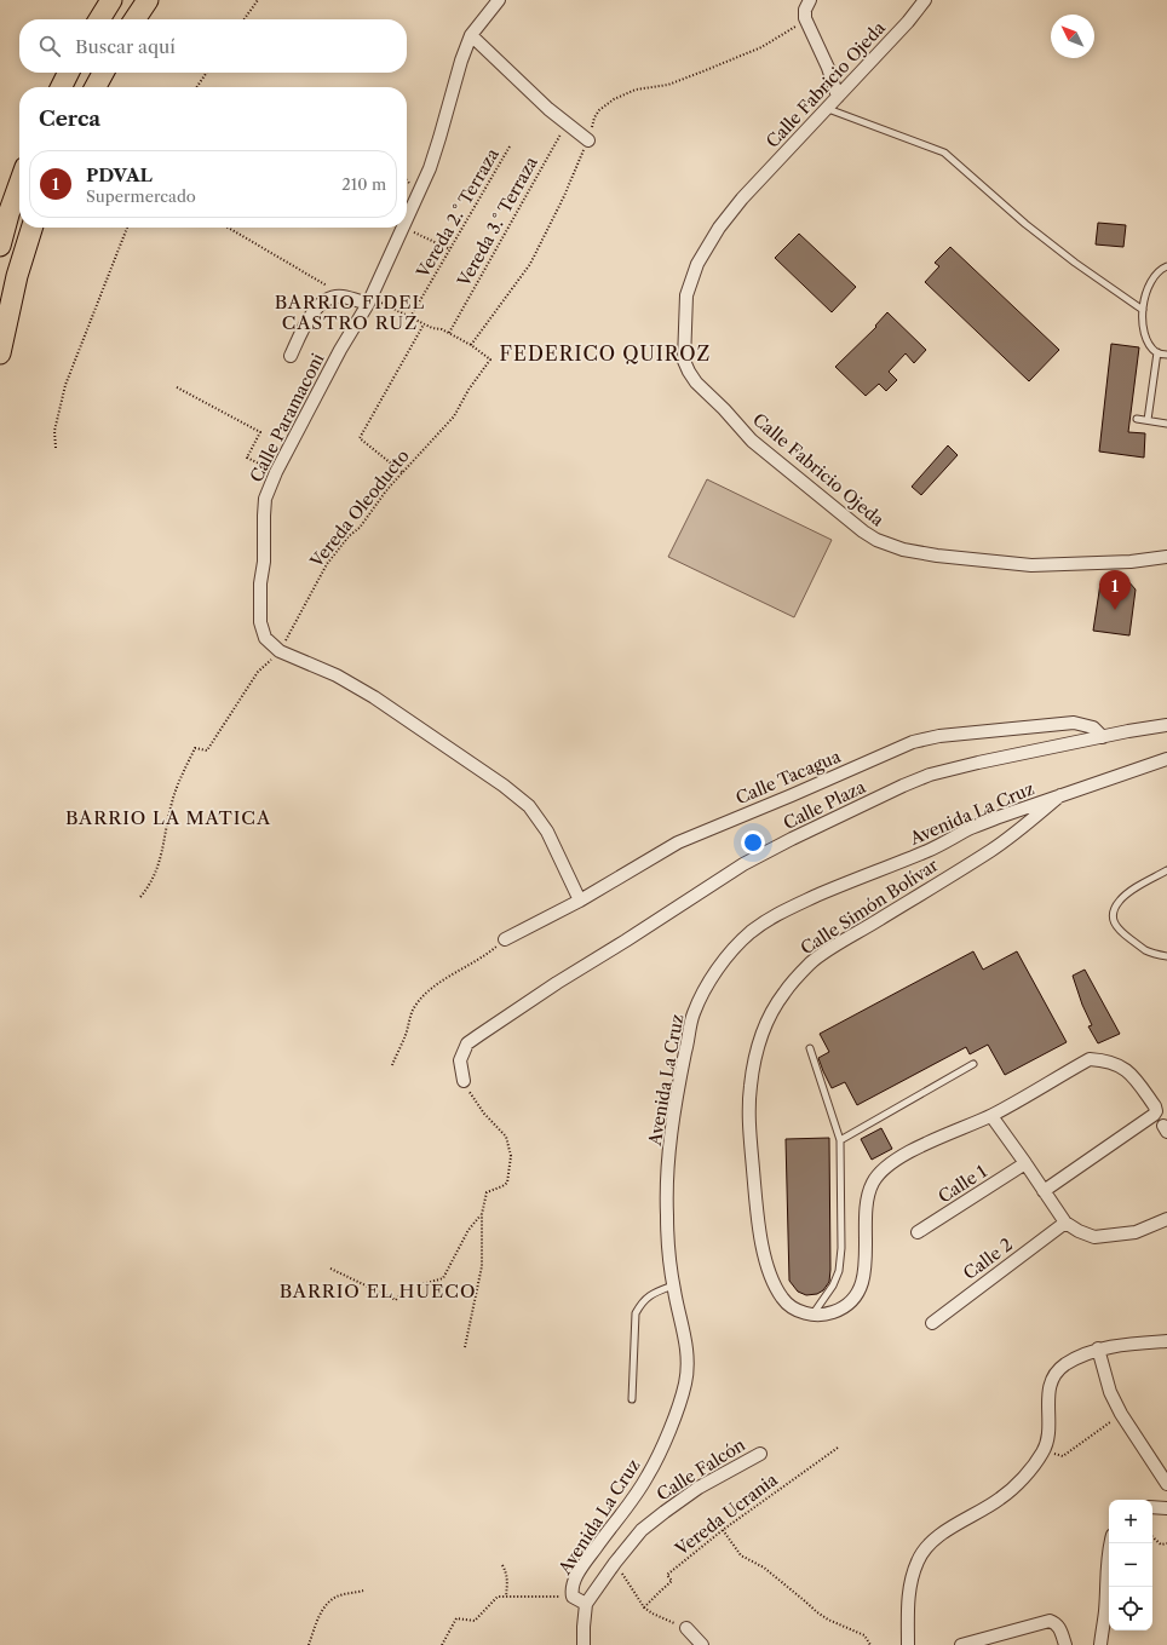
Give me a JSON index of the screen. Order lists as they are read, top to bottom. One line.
{"streets":{"street":["Calle Fabricio Ojeda","Calle Paramaconi","Calle Tacagua","Calle Plaza","Avenida La Cruz","Calle Simón Bolívar","Calle 1","Calle 2","Calle Falcón"],"path":["Vereda 2.° Terraza","Vereda 3.° Terraza","Vereda Oleoducto","Vereda Ucrania"]},"crossings":[["Calle Paramaconi","Vereda Oleoducto"],["Calle Paramaconi","Calle Tacagua"],["Calle Tacagua","Calle Plaza"],["Avenida La Cruz","Calle Simón Bolívar"],["Avenida La Cruz","Calle Falcón"]],"districts":["BARRIO FIDEL CASTRO RUZ","FEDERICO QUIROZ","BARRIO LA MATICA","BARRIO EL HUECO"],"north":"top left","page":{"search":"Buscar aquí","heading":"Cerca","list":[{"mark":"1","name":"PDVAL","note":"Supermercado","value":"210 m"}],"pins":"1","map_buttons":["+","−"]}}
